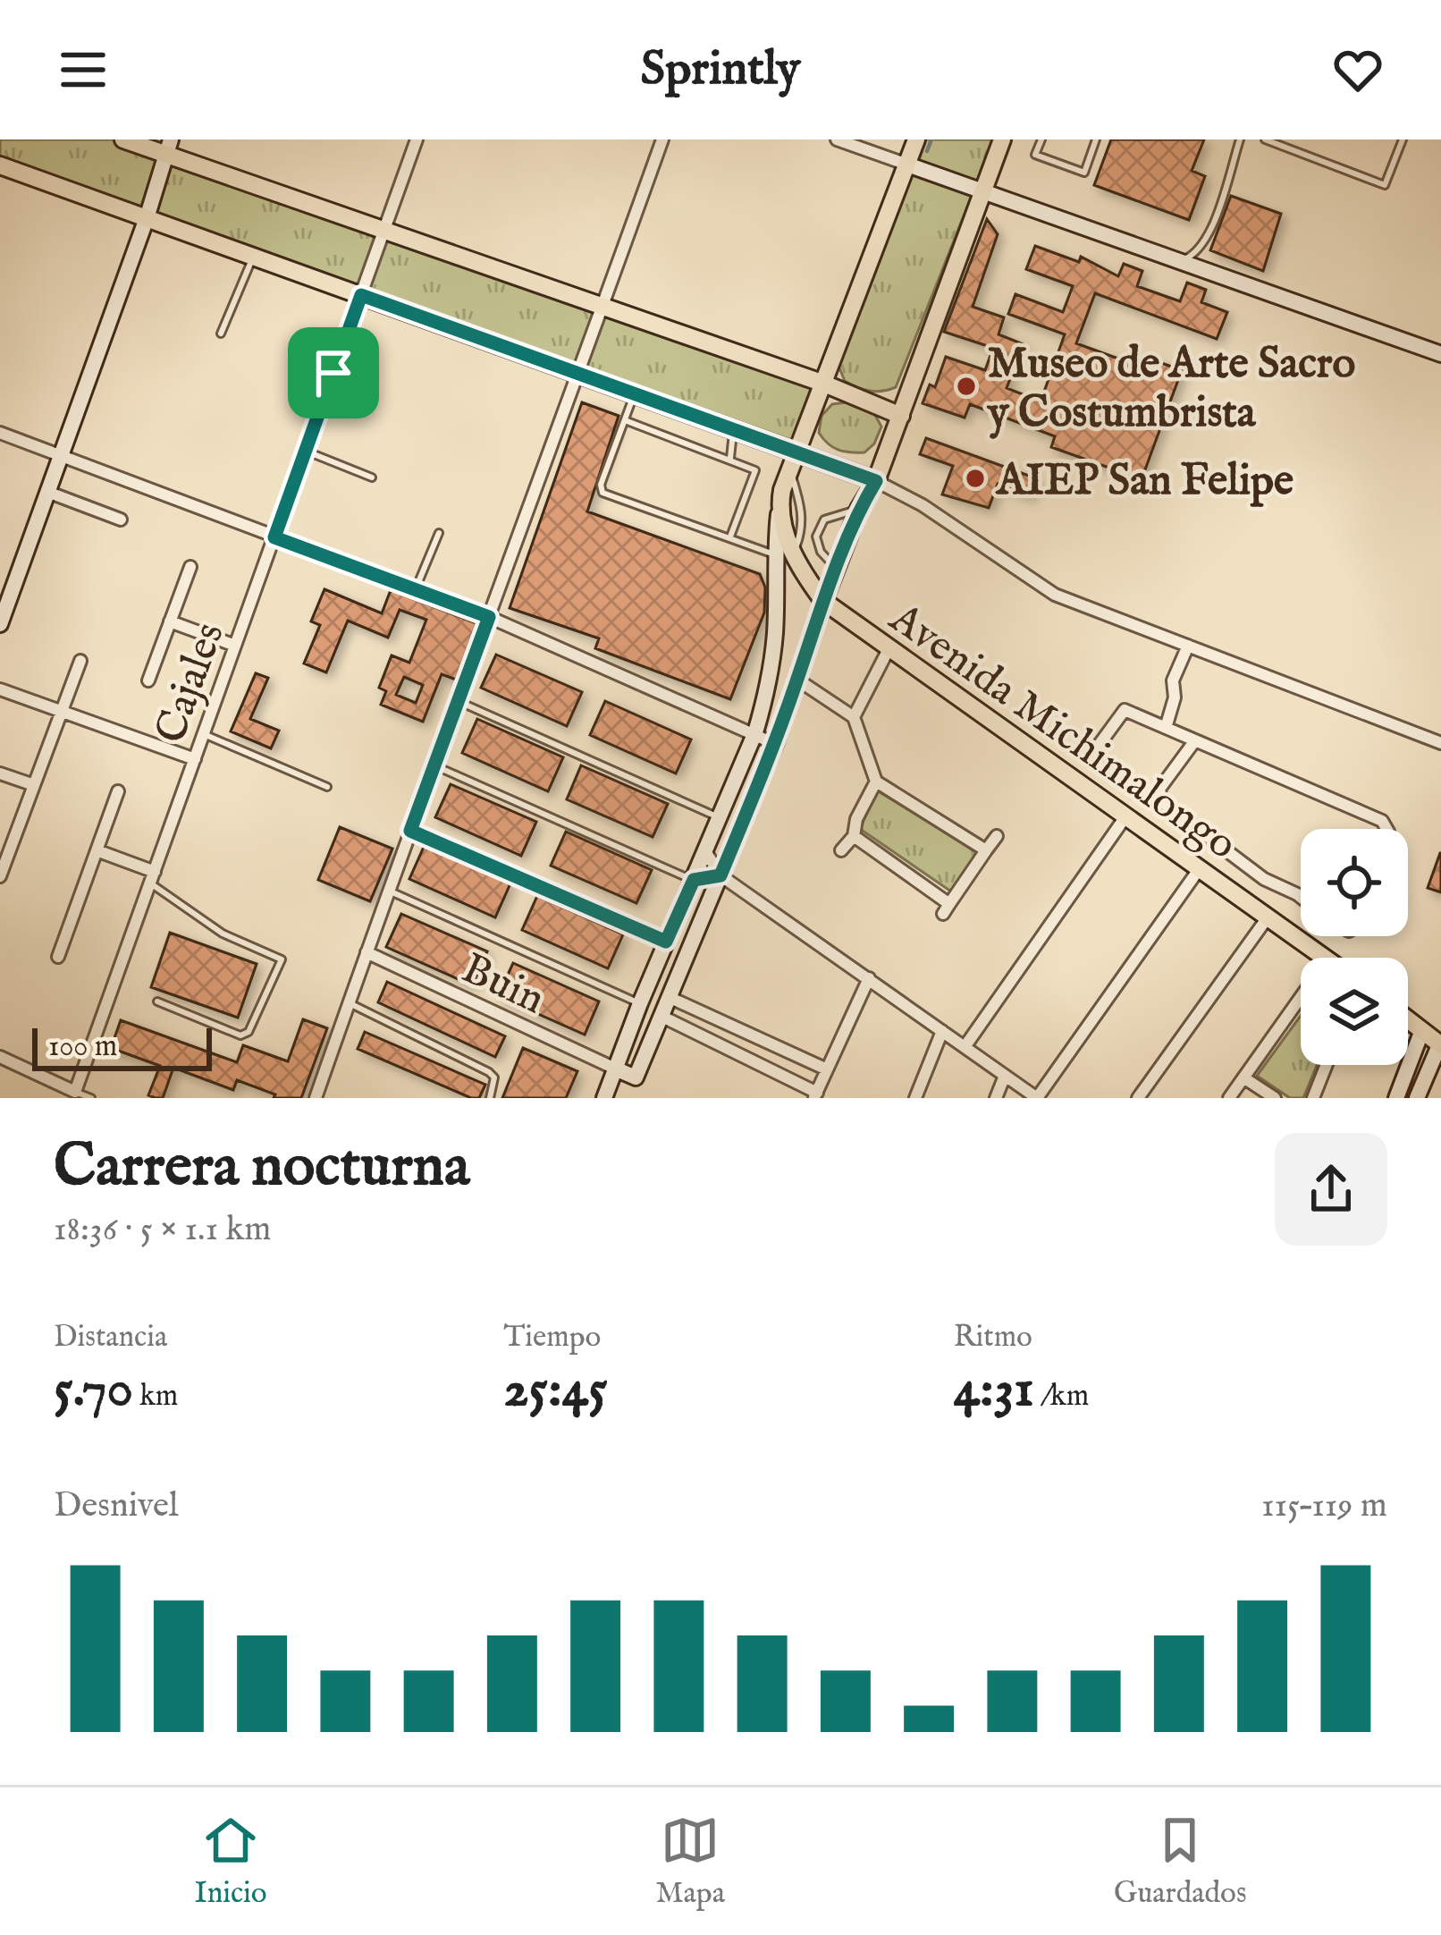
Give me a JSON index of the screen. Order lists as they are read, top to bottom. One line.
{"streets":{"main road":["Avenida Michimalongo"],"street":["Cajales","Buin"]},"places":["Museo de Arte Sacro y Costumbrista","AIEP San Felipe"],"scale_bar":"100 m","page":{"header":"Sprintly","scale":"100 m","heading":["Carrera nocturna","18:36 · 5 × 1.1 km"],"stats":[["Distancia","5.70 km"],["Tiempo","25:45"],["Ritmo","4:31 /km"]],"chart":["Desnivel","115–119 m"],"tabs":["Inicio","Mapa","Guardados"]}}
